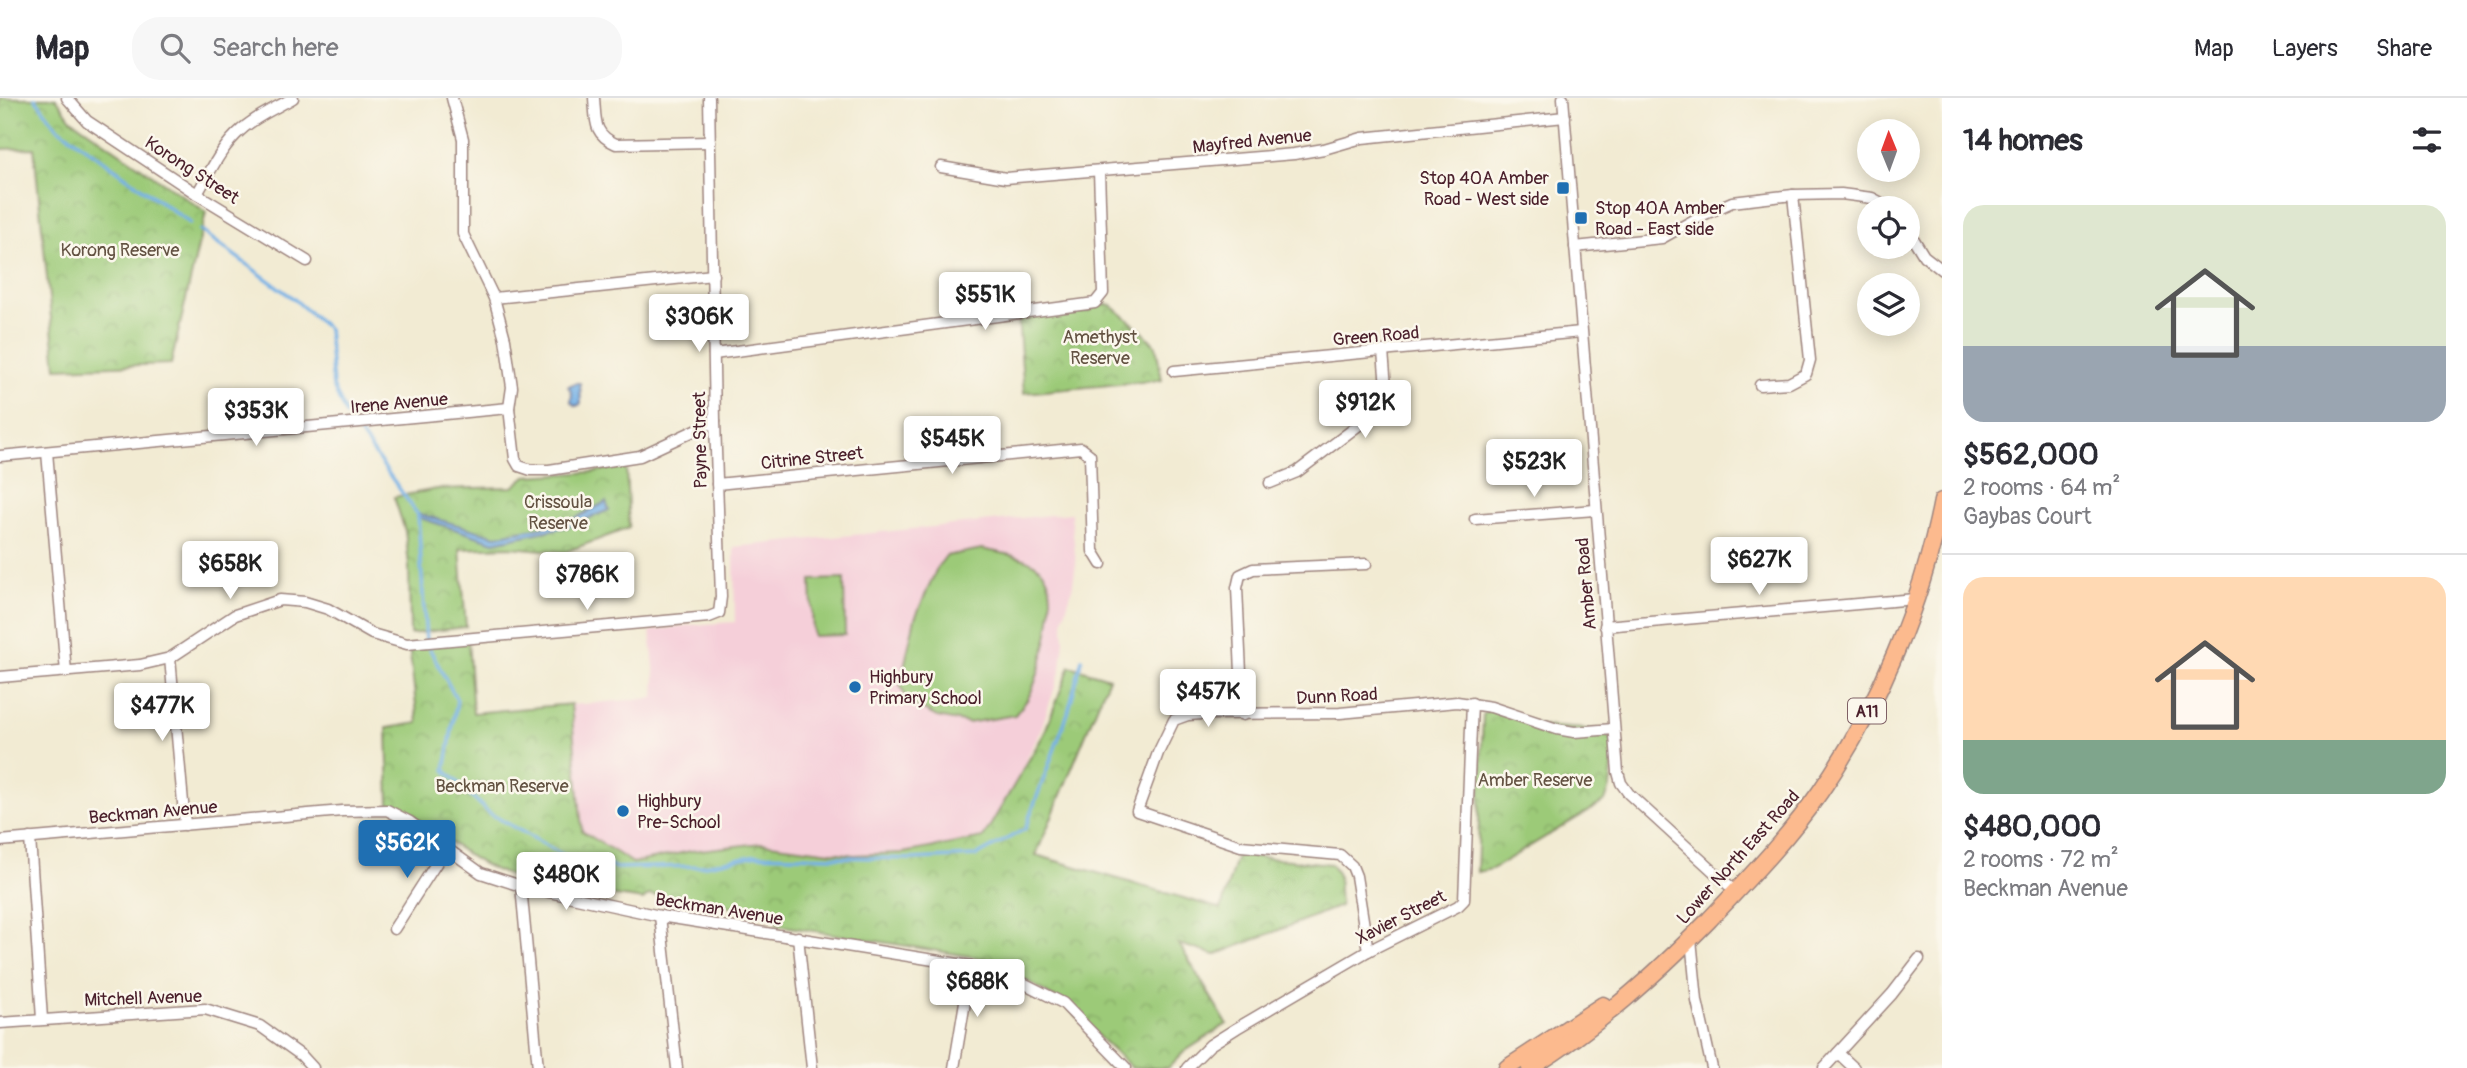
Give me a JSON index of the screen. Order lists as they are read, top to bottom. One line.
{"streets":{"main road":["A11","Lower North East Road"],"street":["Mayfred Avenue","Korong Street","Green Road","Irene Avenue","Payne Street","Citrine Street","Amber Road","Dunn Road","Beckman Avenue","Xavier Street","Mitchell Avenue"]},"crossings":[["Mayfred Avenue","Amber Road"],["Green Road","Amber Road"],["Payne Street","Citrine Street"],["Amber Road","Dunn Road"],["Amber Road","Lower North East Road"],["Dunn Road","Xavier Street"]],"parks":["Korong Reserve","Amethyst Reserve","Crissoula Reserve","Amber Reserve","Beckman Reserve"],"places":{"transit":["Stop 40A Amber Road - West side","Stop 40A Amber Road - East side"],"other":["Highbury Primary School","Highbury Pre-School"]},"north":"top","page":{"header":"Map","search":"Search here","nav":["Map","Layers","Share"],"heading":"14 homes","list":[{"name":"$562,000","note":"2 rooms · 64 m² · Gaybas Court"},{"name":"$480,000","note":"2 rooms · 72 m² · Beckman Avenue"}],"price":["$551K","$306K","$912K","$353K","$545K","$523K","$627K","$658K","$786K","$457K","$477K","$562K","$480K","$688K"]}}
